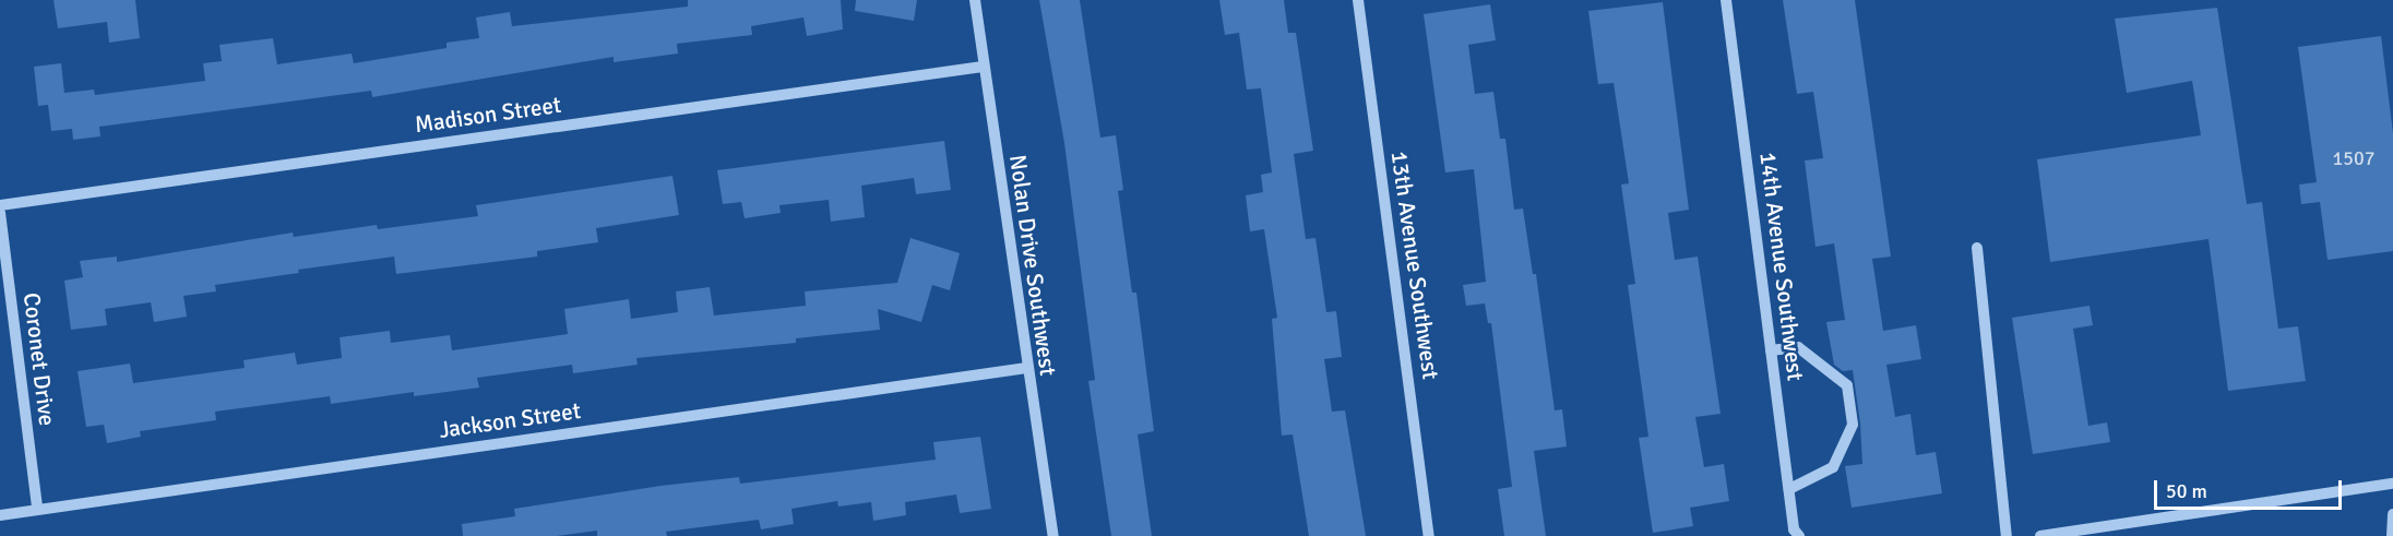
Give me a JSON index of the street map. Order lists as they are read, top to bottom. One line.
{"streets":{"street":["Madison Street","Nolan Drive Southwest","13th Avenue Southwest","14th Avenue Southwest","Coronet Drive","Jackson Street"]},"crossings":[["Madison Street","Nolan Drive Southwest"],["Nolan Drive Southwest","Jackson Street"],["Coronet Drive","Jackson Street"]],"house_numbers":["1507"],"scale_bar":"50 m"}
